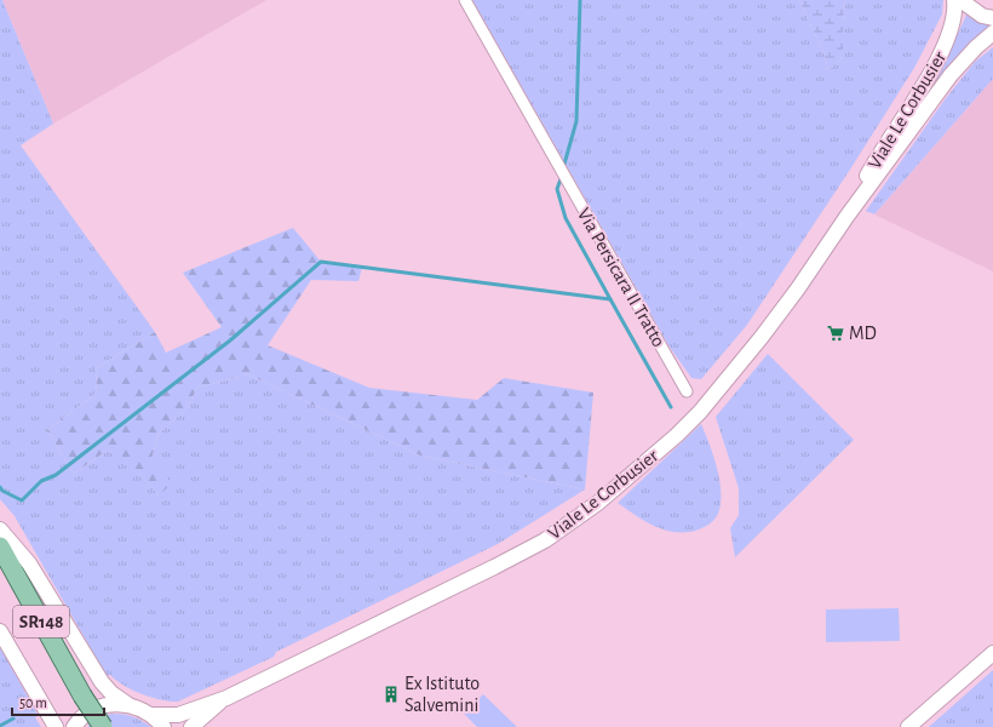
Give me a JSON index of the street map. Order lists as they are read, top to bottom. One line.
{"streets":{"main road":["SR148"],"street":["Viale Le Corbusier","Via Persicara II Tratto"]},"places":{"supermarket":["MD"],"building":["Ex Istituto Salvemini"]},"scale_bar":"50 m"}
